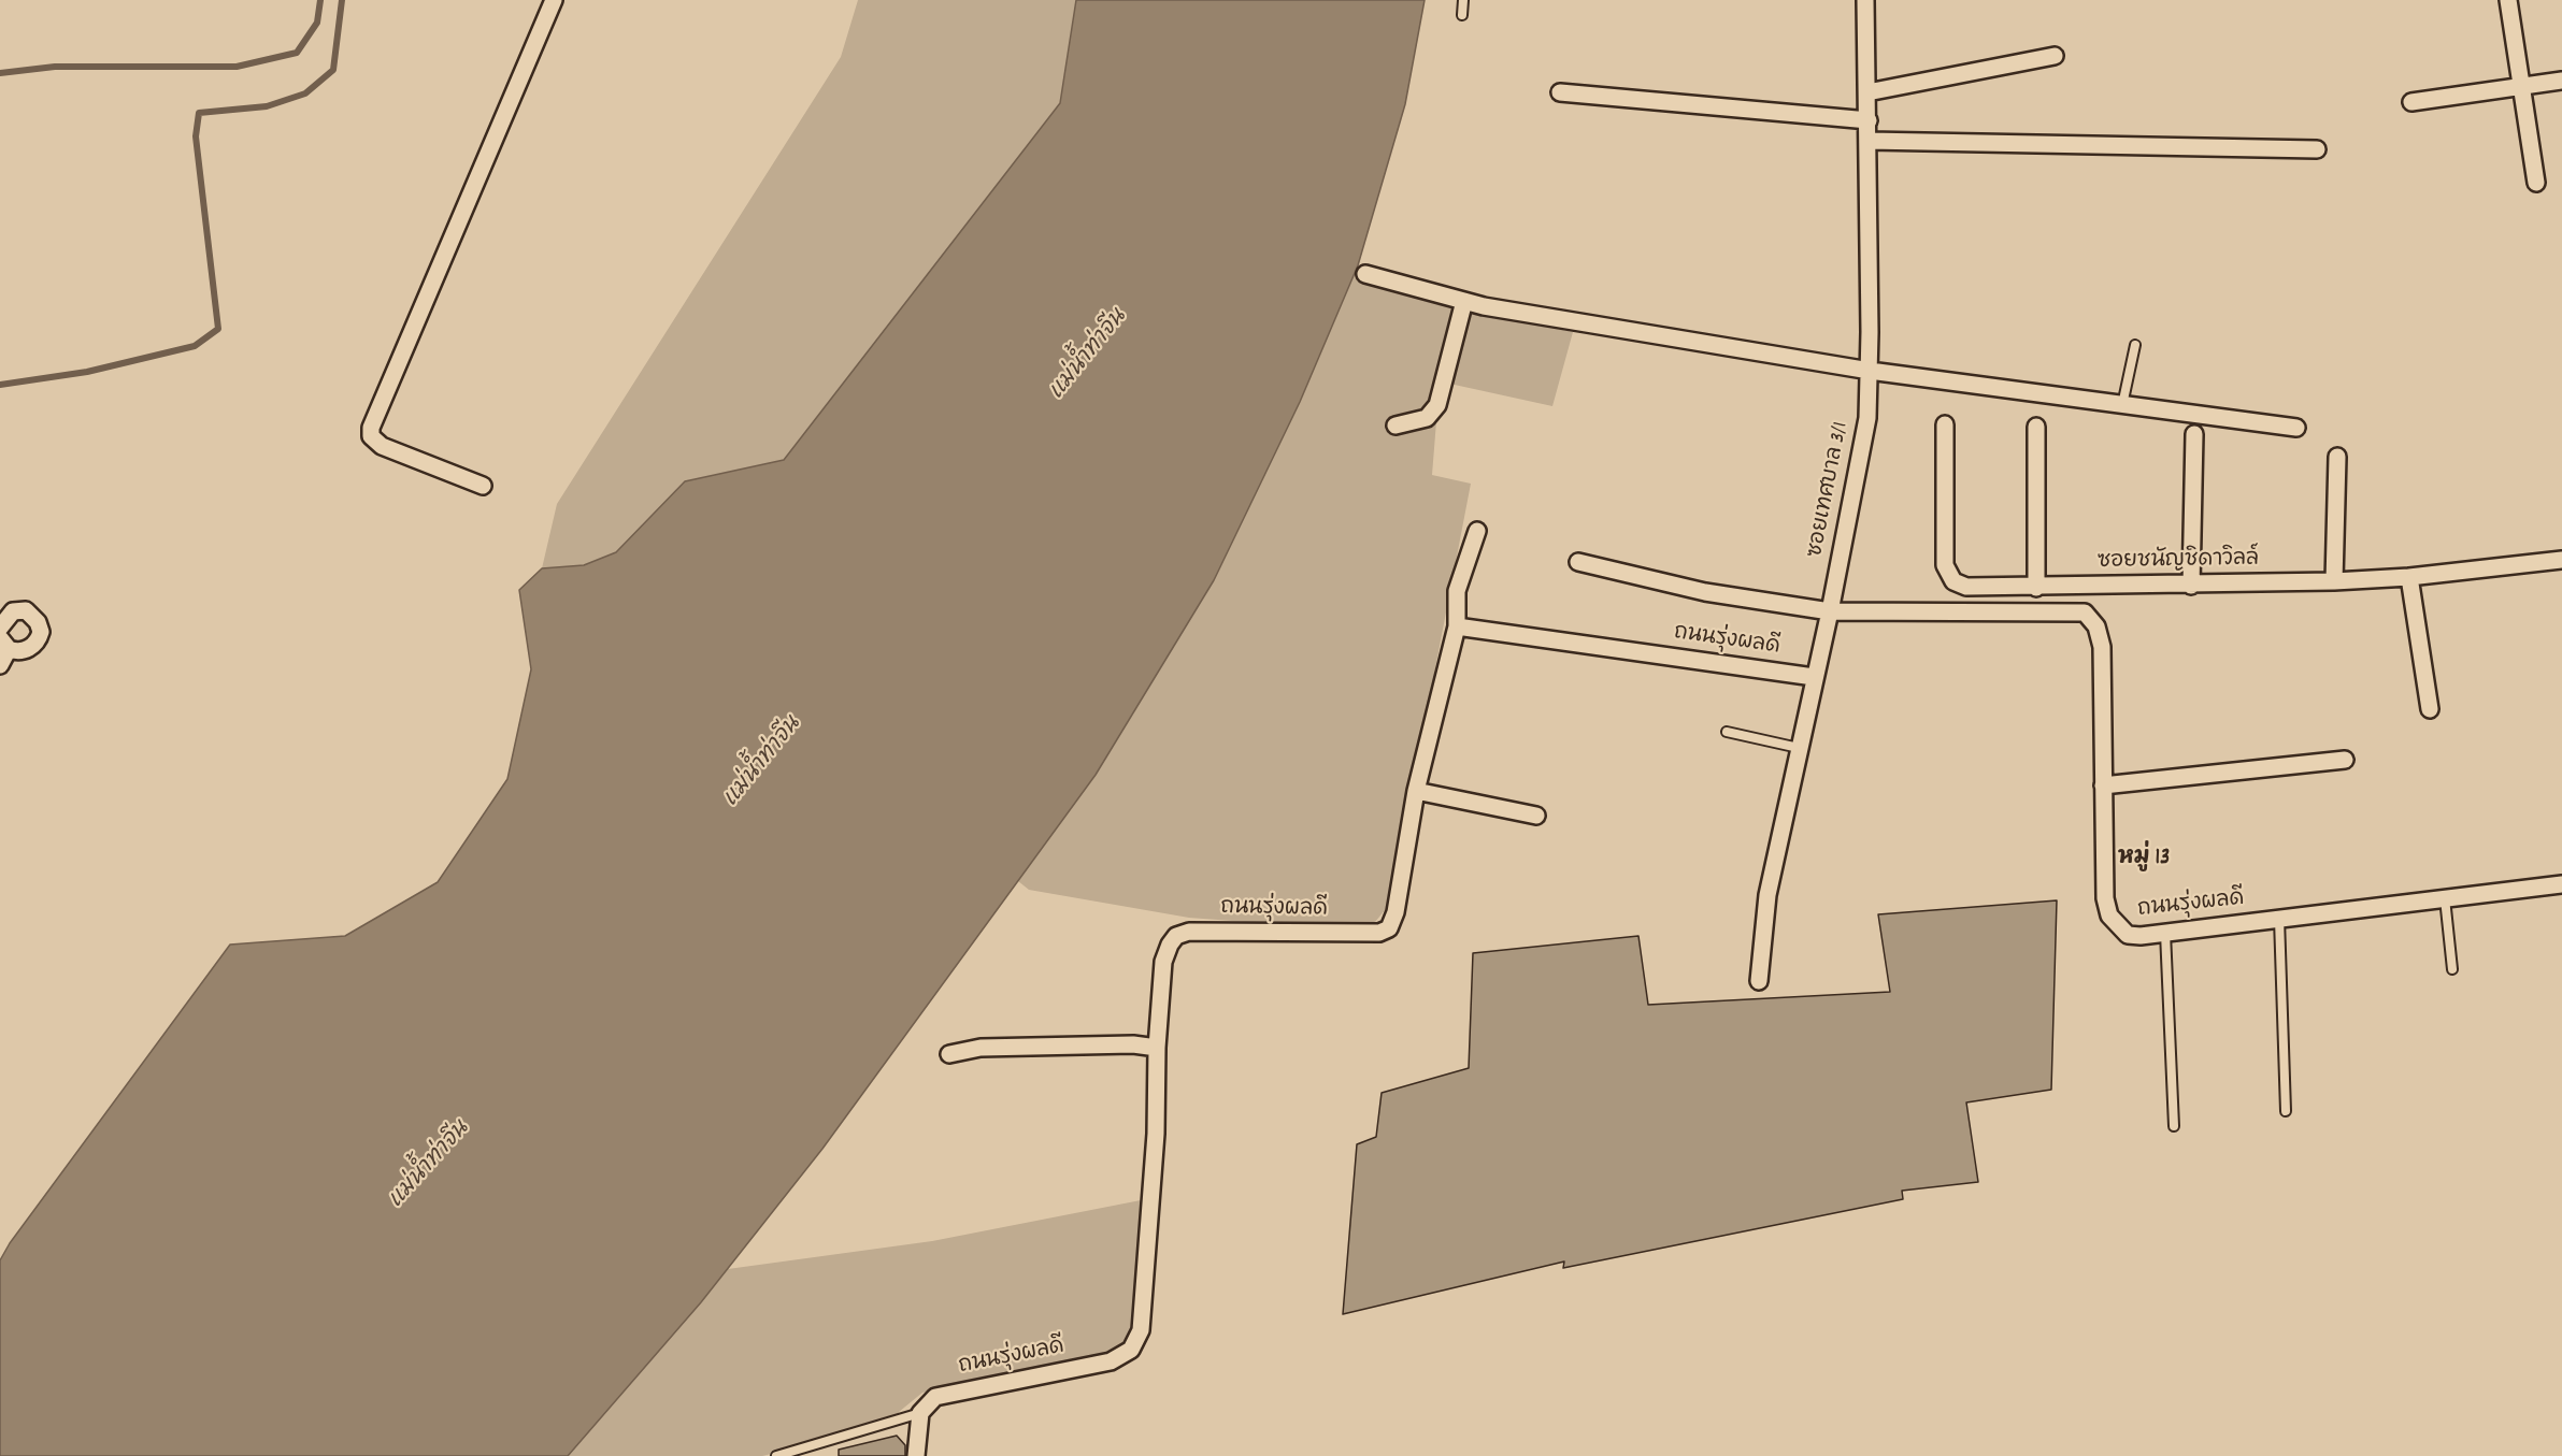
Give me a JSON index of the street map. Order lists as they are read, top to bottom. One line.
{"streets":{"street":["ซอยเทศบาล 3/1","ซอยชนัญชิดาวิลล์","ถนนรุ่งผลดี"]},"crossings":[["ซอยเทศบาล 3/1","ถนนรุ่งผลดี"]],"districts":["หมู่ 13"],"water":["แม่น้ำท่าจีน"]}
